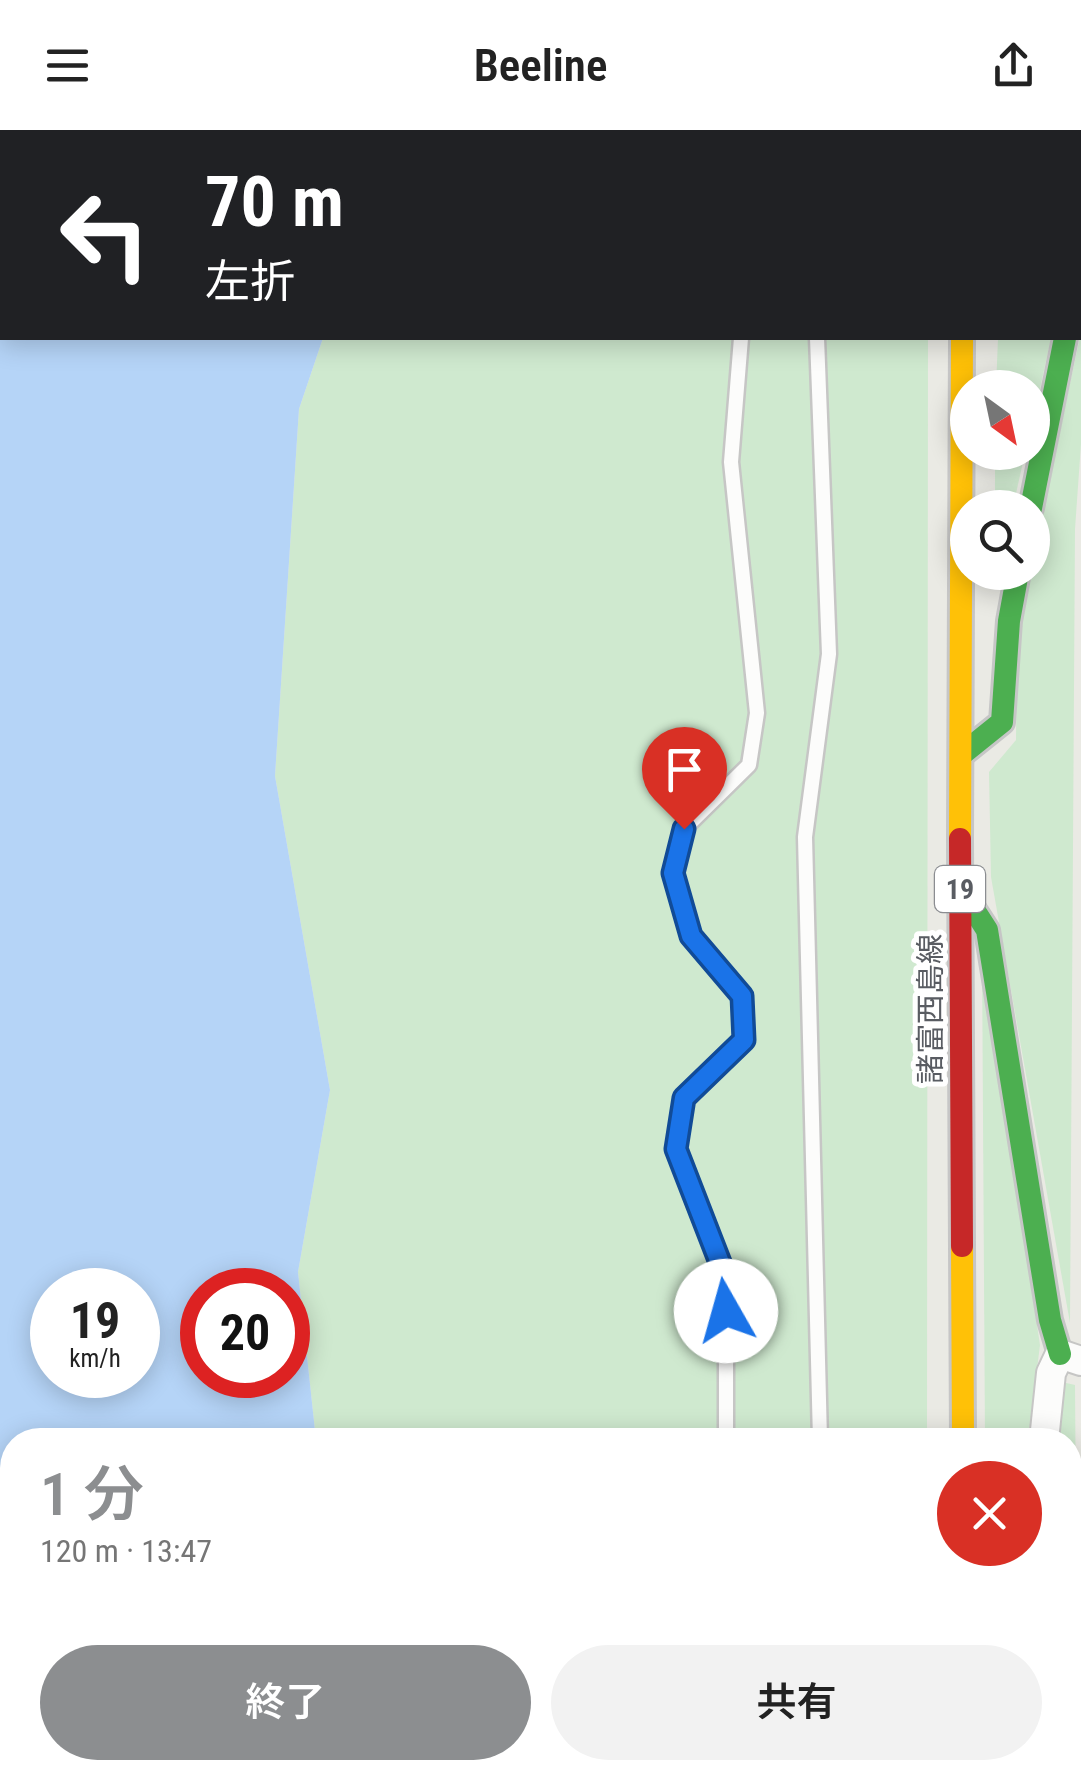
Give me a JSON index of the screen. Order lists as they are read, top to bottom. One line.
{"streets":{"main road":["19","諸富西島線"]},"north":"bottom right","page":{"header":"Beeline","turn":["70 m","左折"],"speed":"19 km/h","limit":"20","heading":["1 分","120 m · 13:47"],"buttons":["終了","共有"]}}
